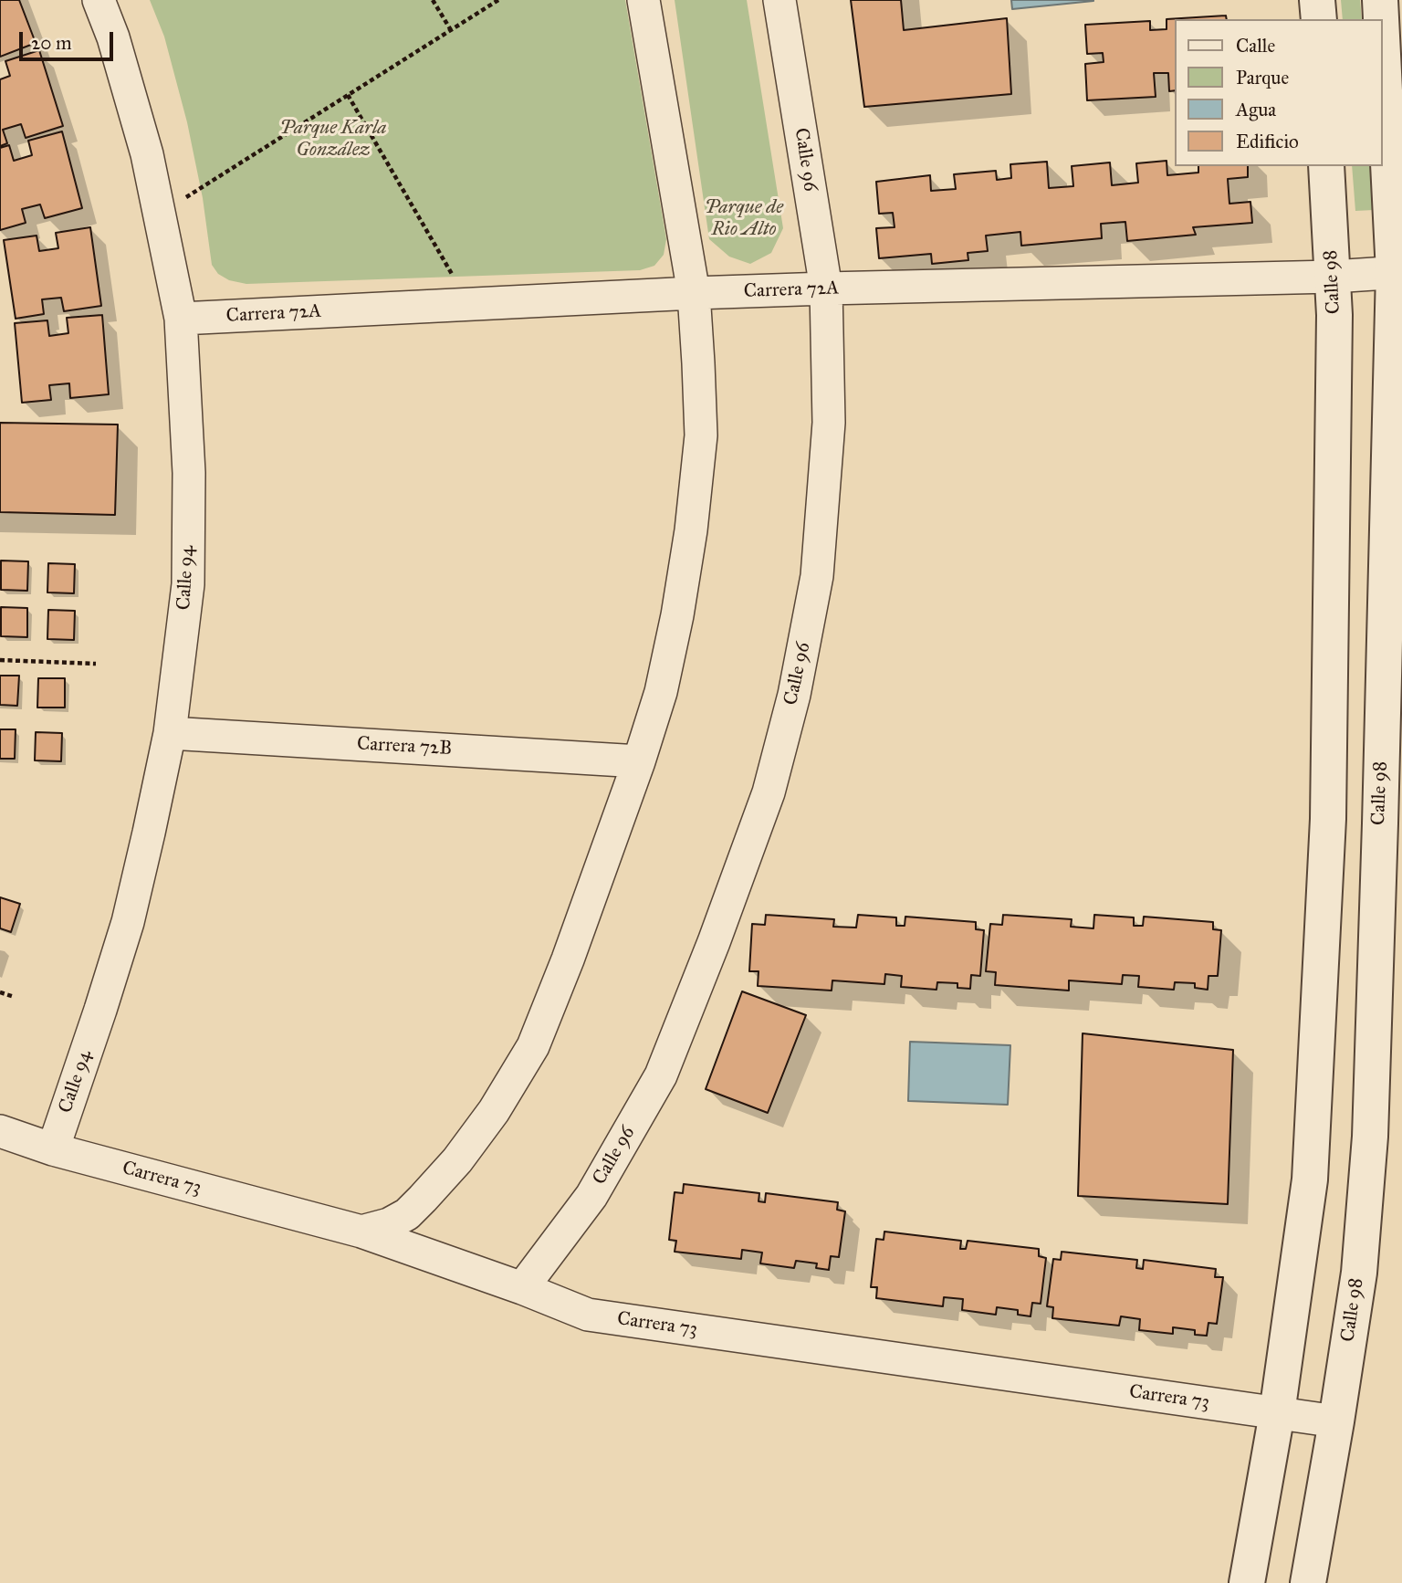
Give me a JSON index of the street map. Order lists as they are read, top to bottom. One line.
{"streets":{"street":["Calle 96","Calle 98","Carrera 72A","Calle 94","Carrera 72B","Carrera 73"]},"crossings":[["Calle 96","Carrera 72A"],["Calle 96","Carrera 73"],["Calle 98","Carrera 72A"],["Calle 98","Carrera 73"],["Carrera 72A","Calle 94"],["Calle 94","Carrera 72B"],["Calle 94","Carrera 73"]],"parks":["Parque Karla González","Parque de Rio Alto"],"legend":["Calle","Parque","Agua","Edificio"],"scale_bar":"20 m"}
